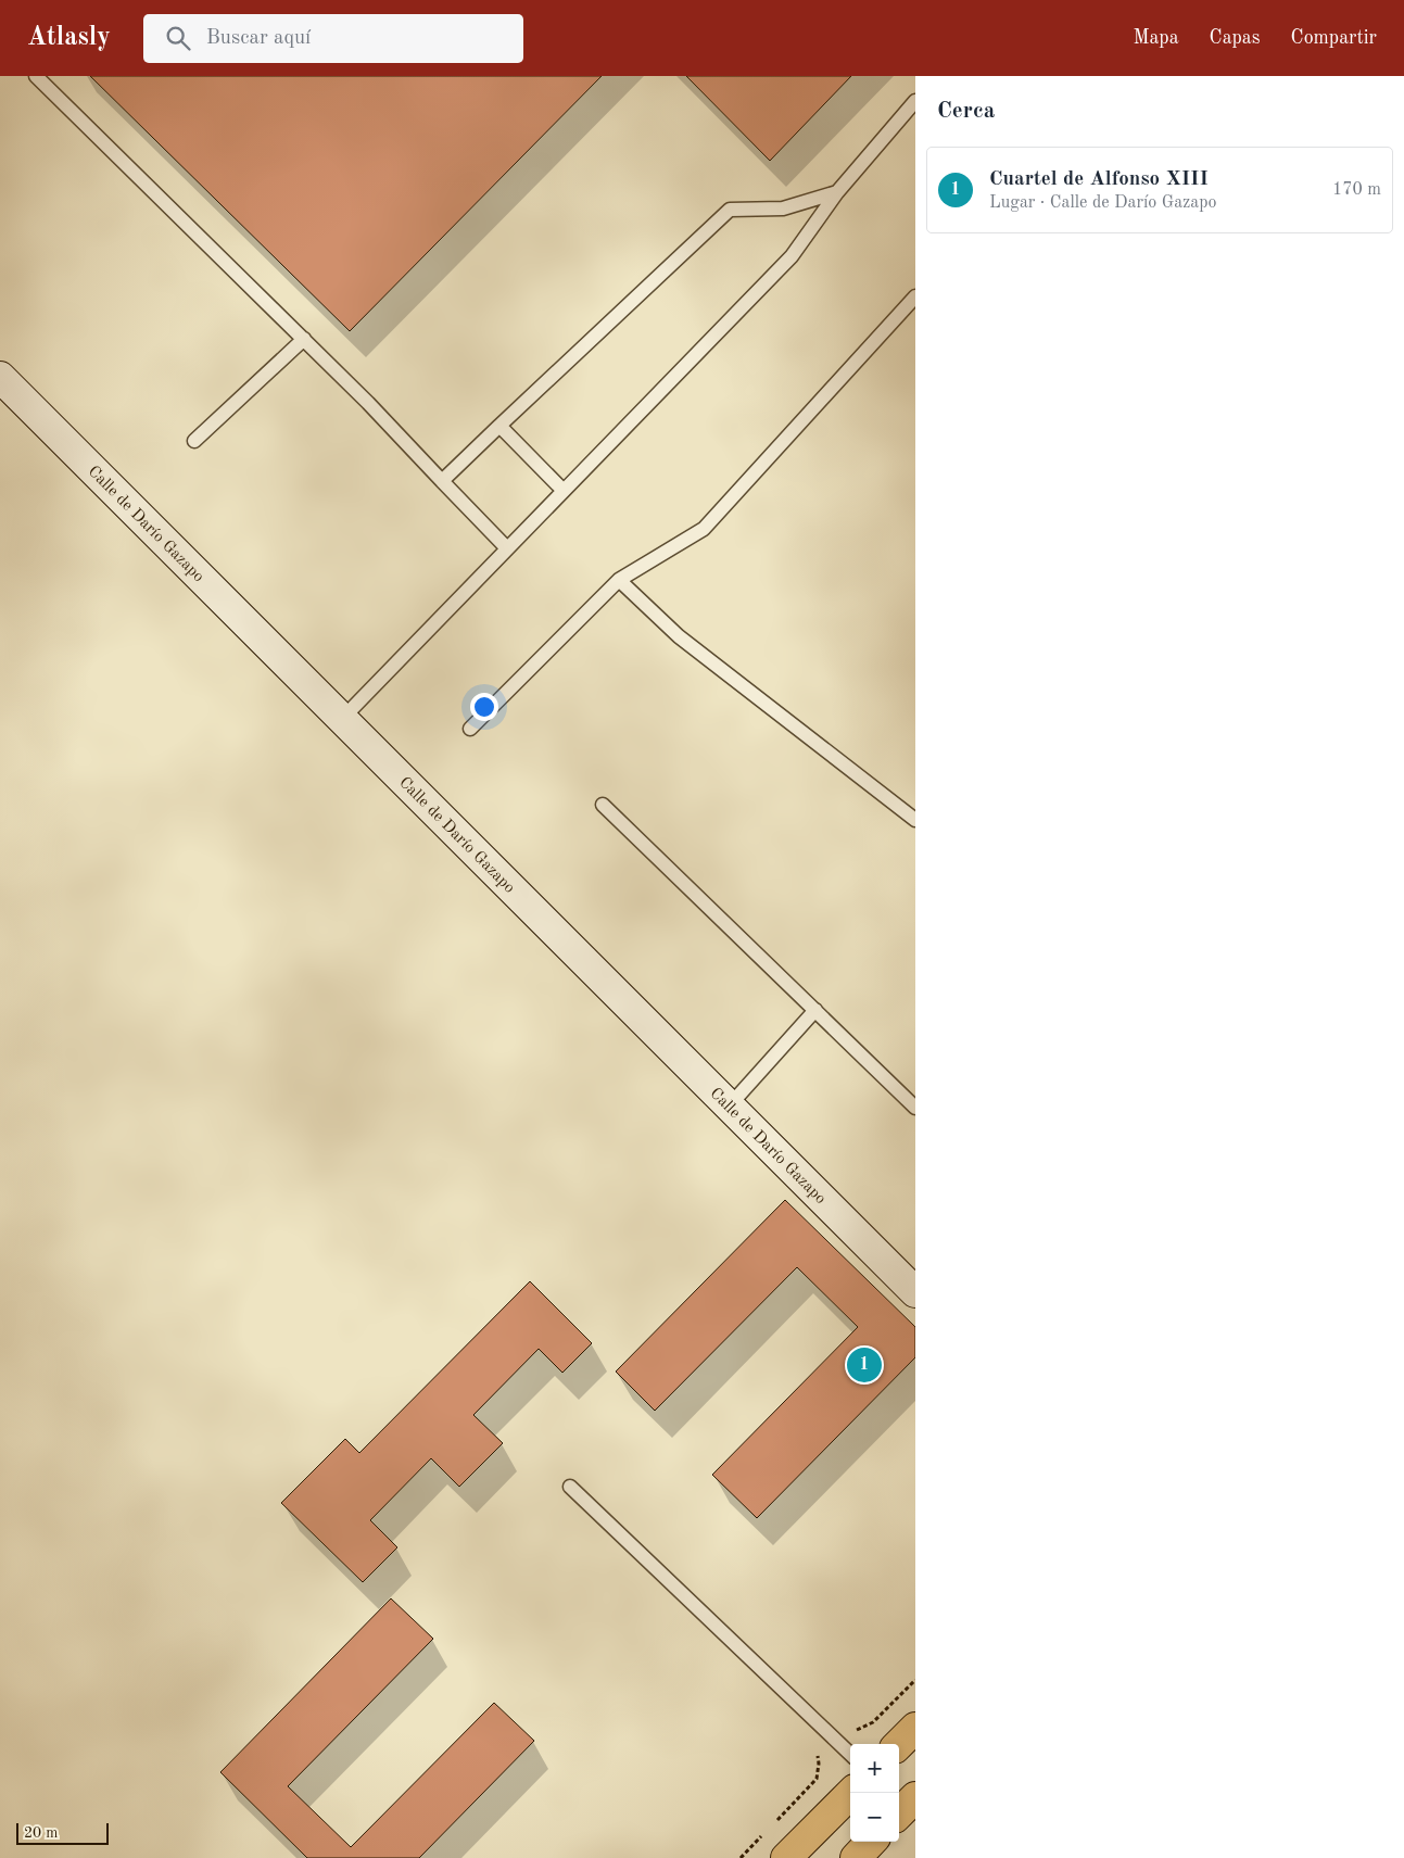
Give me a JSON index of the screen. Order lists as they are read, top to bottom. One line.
{"streets":{"street":["Calle de Darío Gazapo"]},"scale_bar":"20 m","page":{"header":"Atlasly","search":"Buscar aquí","nav":["Mapa","Capas","Compartir"],"heading":"Cerca","list":[{"mark":"1","name":"Cuartel de Alfonso XIII","note":"Lugar · Calle de Darío Gazapo","value":"170 m"}],"pins":"1","map_buttons":["+","−"],"scale":"20 m"}}
